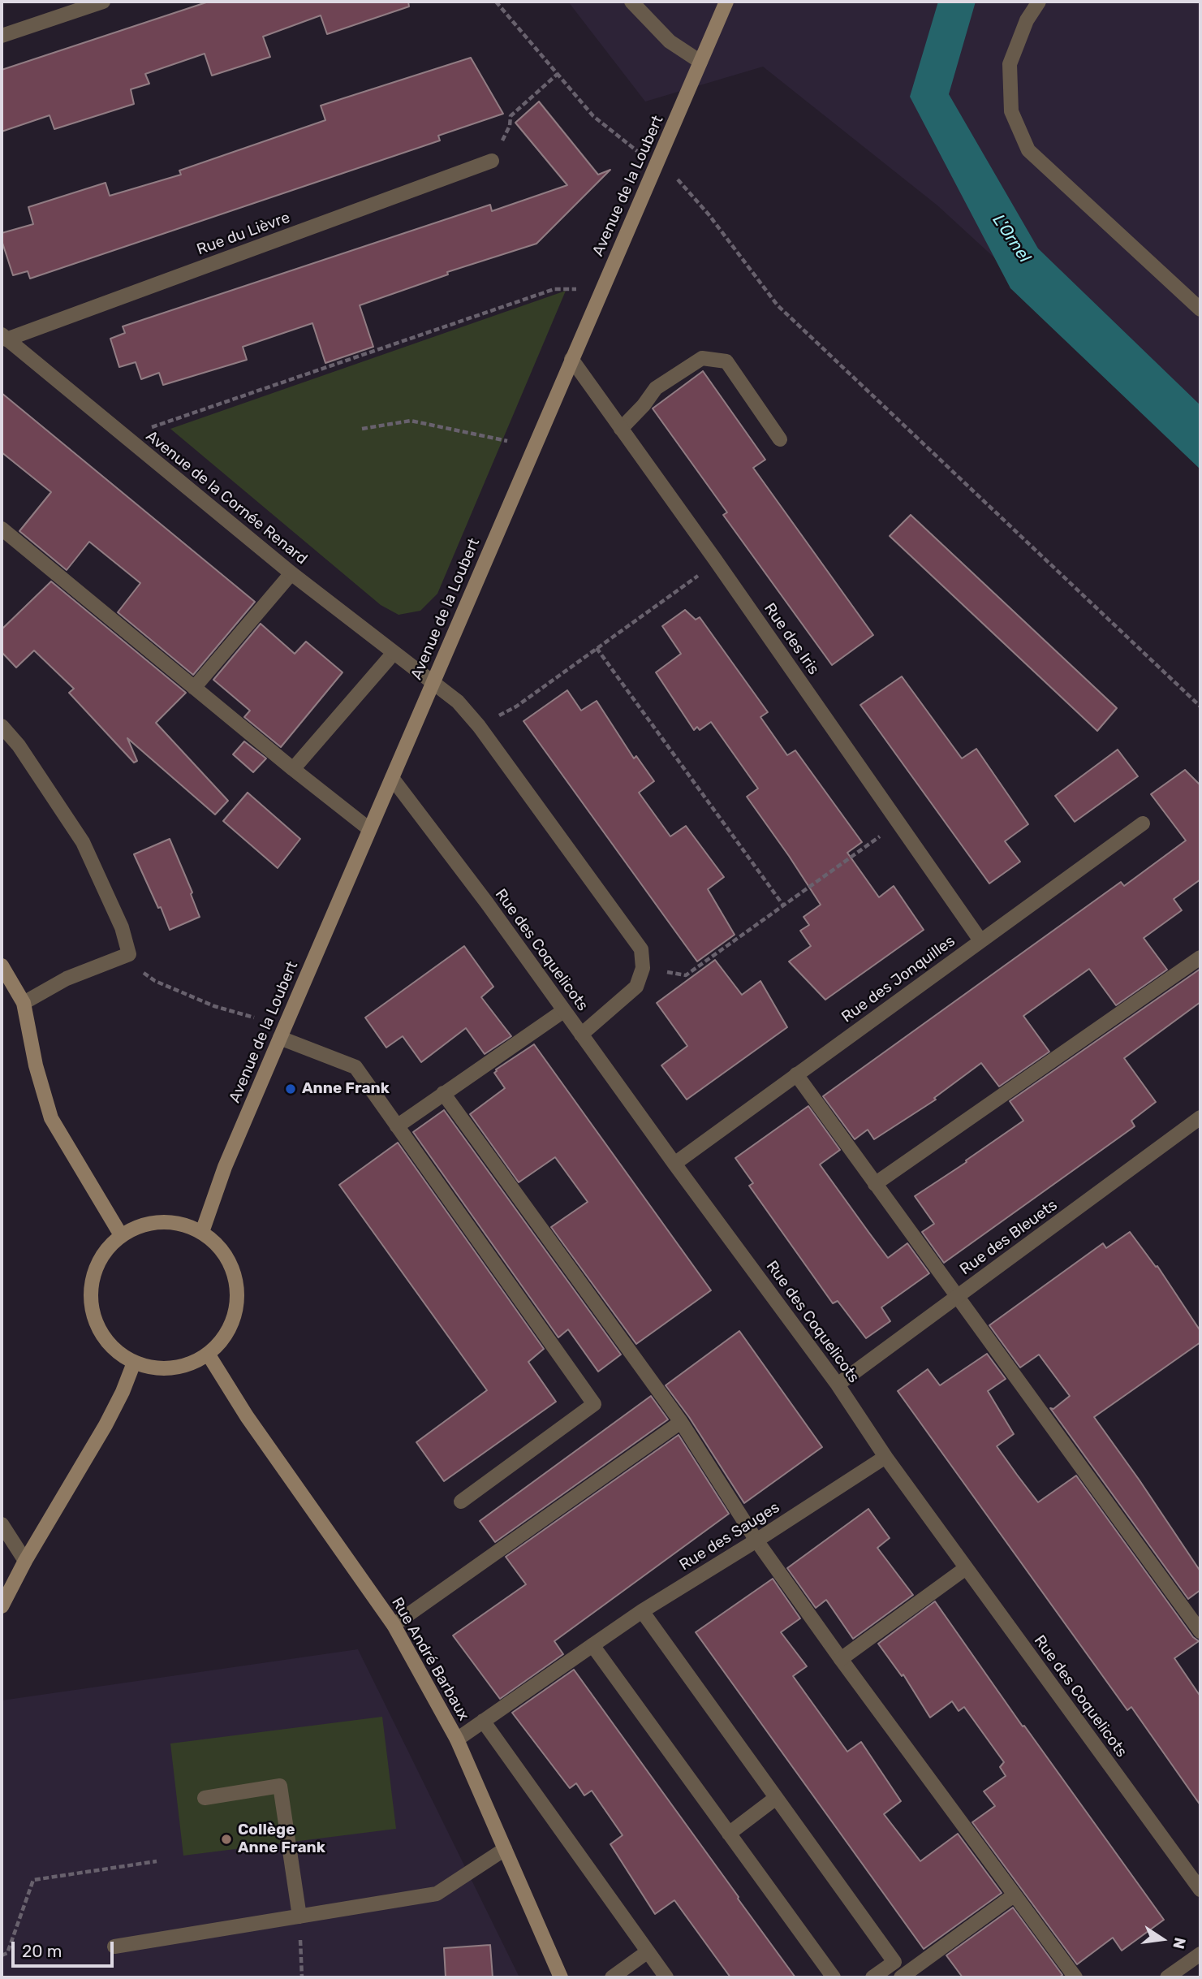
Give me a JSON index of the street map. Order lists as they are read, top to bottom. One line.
{"streets":{"street":["Avenue de la Loubert","Rue du Lièvre","Avenue de la Cornée Renard","Rue des Iris","Rue des Coquelicots","Rue des Jonquilles","Rue des Bleuets","Rue des Sauges","Rue André Barbaux"]},"crossings":[["Avenue de la Loubert","Avenue de la Cornée Renard"],["Avenue de la Loubert","Rue des Iris"],["Avenue de la Loubert","Rue des Coquelicots"],["Avenue de la Loubert","Rue André Barbaux"],["Rue du Lièvre","Avenue de la Cornée Renard"],["Rue des Iris","Rue des Jonquilles"],["Rue des Coquelicots","Rue des Jonquilles"],["Rue des Coquelicots","Rue des Bleuets"],["Rue des Coquelicots","Rue des Sauges"],["Rue des Sauges","Rue André Barbaux"]],"water":["L'Ornel"],"places":["Anne Frank","Collège Anne Frank"],"scale_bar":"20 m","north":"right"}
